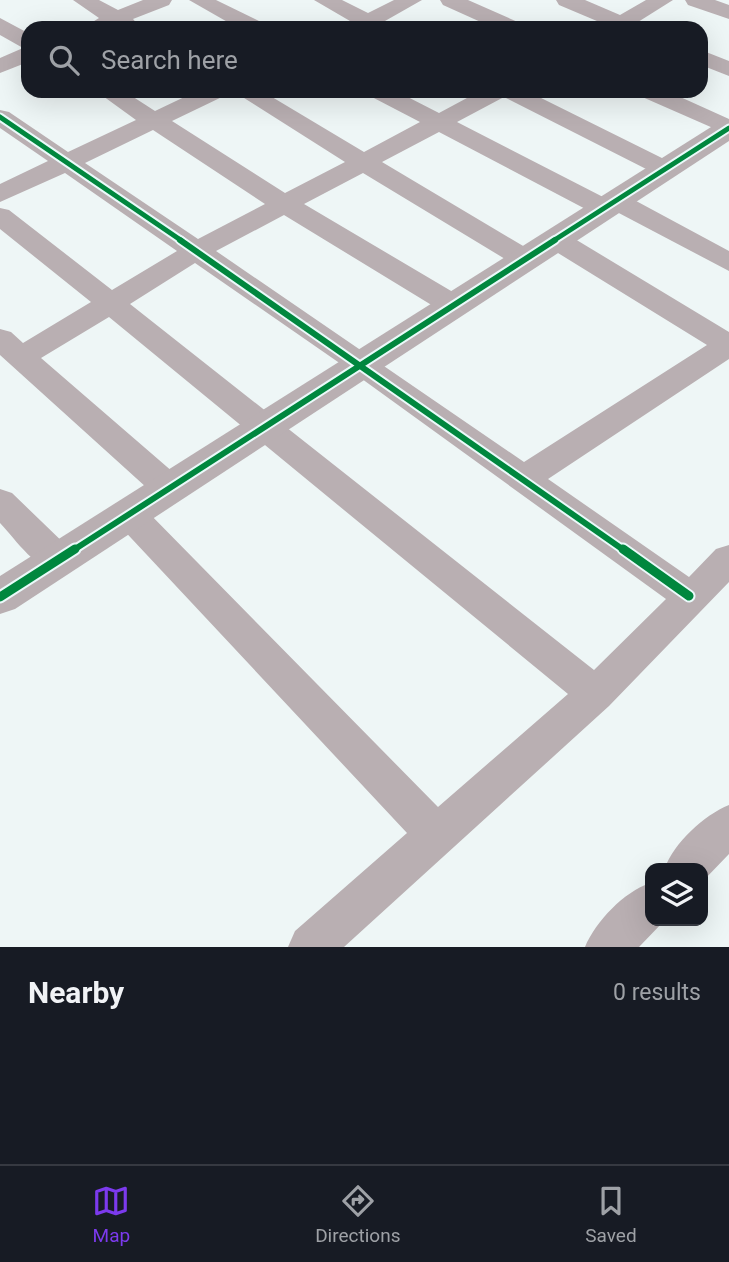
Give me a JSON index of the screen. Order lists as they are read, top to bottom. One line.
{"page":{"search":"Search here","heading":["Nearby","0 results"],"nav":["Map","Directions","Saved"]}}
